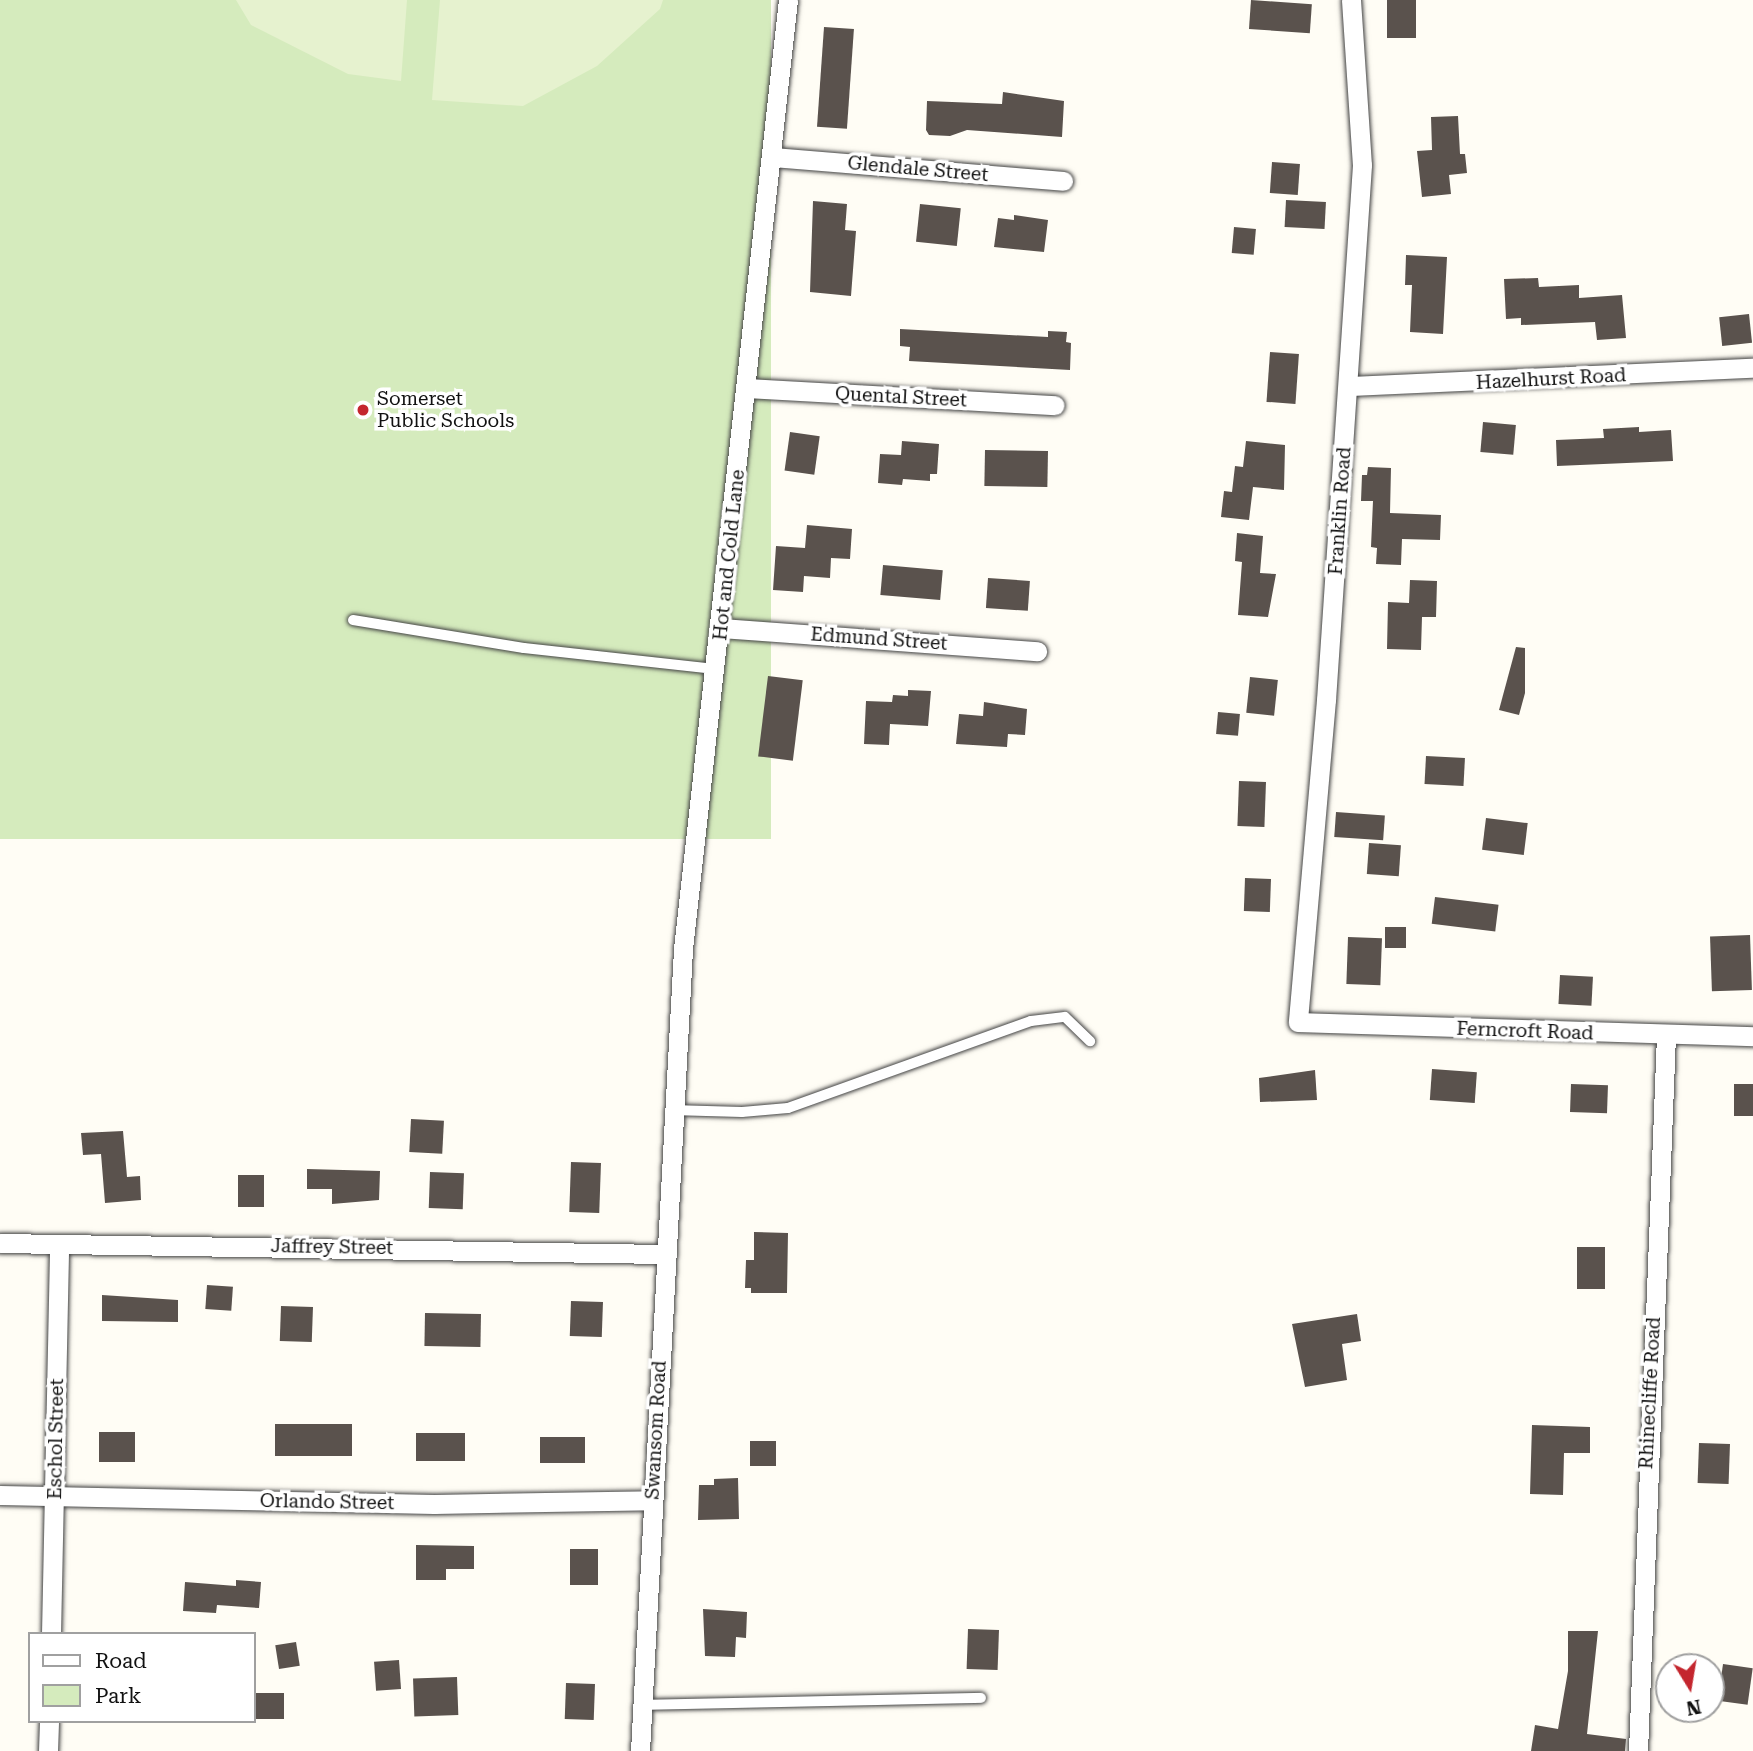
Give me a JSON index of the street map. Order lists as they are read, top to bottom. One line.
{"streets":{"street":["Glendale Street","Hazelhurst Road","Quental Street","Franklin Road","Hot and Cold Lane","Edmund Street","Ferncroft Road","Jaffrey Street","Rhinecliffe Road","Swansom Road","Eschol Street","Orlando Street"]},"crossings":[["Glendale Street","Hot and Cold Lane"],["Hazelhurst Road","Franklin Road"],["Quental Street","Hot and Cold Lane"],["Franklin Road","Ferncroft Road"],["Hot and Cold Lane","Edmund Street"],["Hot and Cold Lane","Swansom Road"],["Ferncroft Road","Rhinecliffe Road"],["Jaffrey Street","Swansom Road"],["Jaffrey Street","Eschol Street"],["Swansom Road","Orlando Street"],["Eschol Street","Orlando Street"]],"places":["Somerset Public Schools"],"legend":["Road","Park"],"north":"bottom"}
